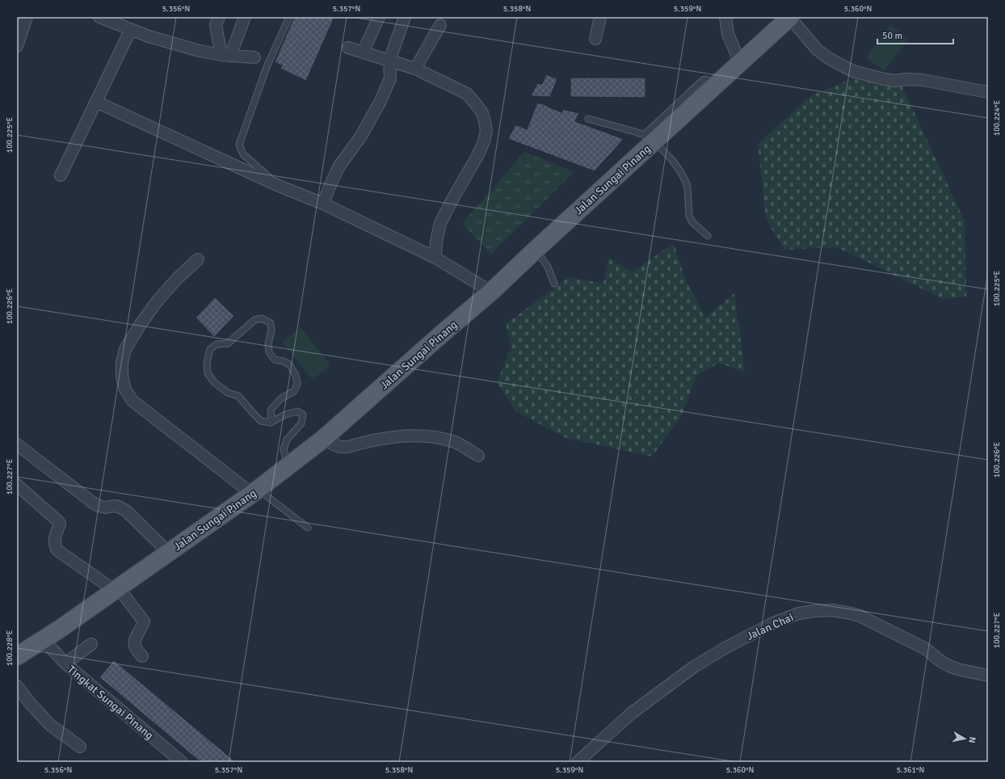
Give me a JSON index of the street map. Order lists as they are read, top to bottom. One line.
{"streets":{"main road":["Jalan Sungai Pinang"],"street":["Jalan Chai","Tingkat Sungai Pinang"]},"crossings":[["Jalan Sungai Pinang","Tingkat Sungai Pinang"]],"scale_bar":"50 m","north":"right","coordinates":["5.356°N","5.357°N","5.358°N","5.359°N","5.360°N","100.224°E","100.225°E","100.226°E","100.227°E","100.228°E","5.361°N"]}
